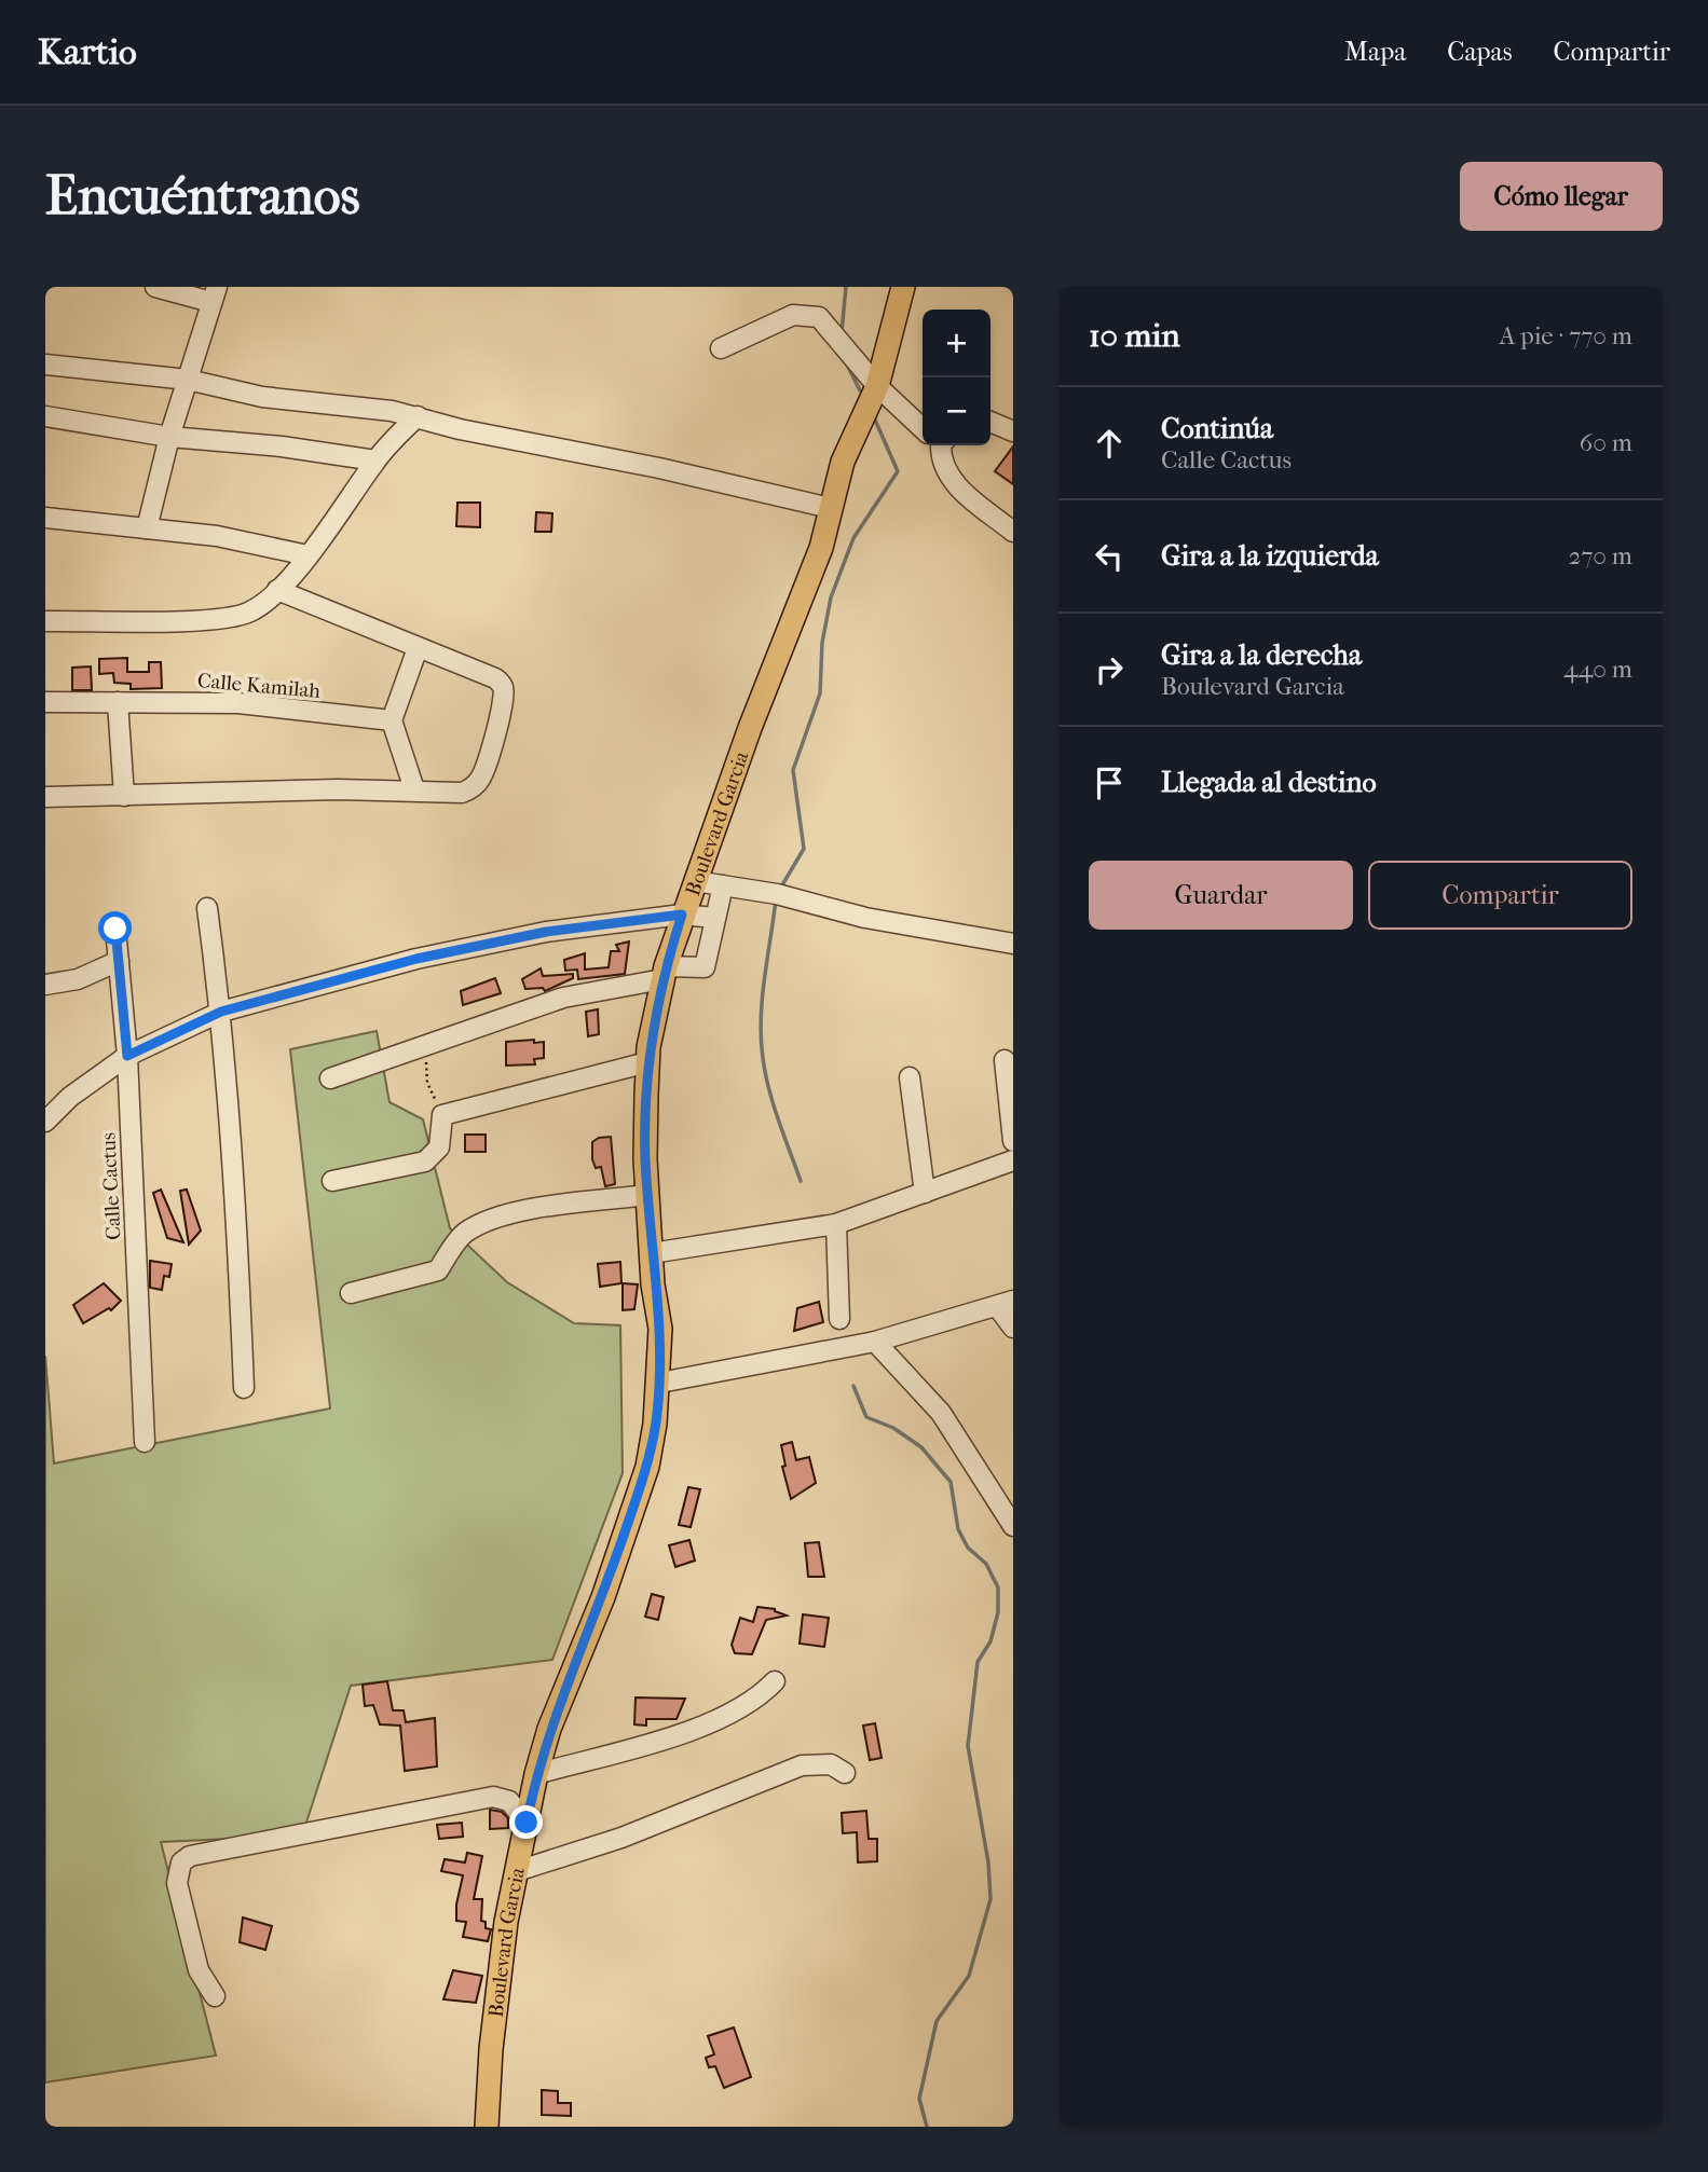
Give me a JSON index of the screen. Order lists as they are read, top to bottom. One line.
{"streets":{"main road":["Boulevard Garcia"],"street":["Calle Kamilah","Calle Cactus"]},"page":{"header":"Kartio","nav":["Mapa","Capas","Compartir"],"buttons":["Cómo llegar",["Guardar","Compartir"]],"title":"Encuéntranos","heading":["10 min","A pie · 770 m"],"map_buttons":["+","−"],"list":[["Continúa","Calle Cactus","60 m"],["Gira a la izquierda","270 m"],["Gira a la derecha","Boulevard Garcia","440 m"],"Llegada al destino"]}}
